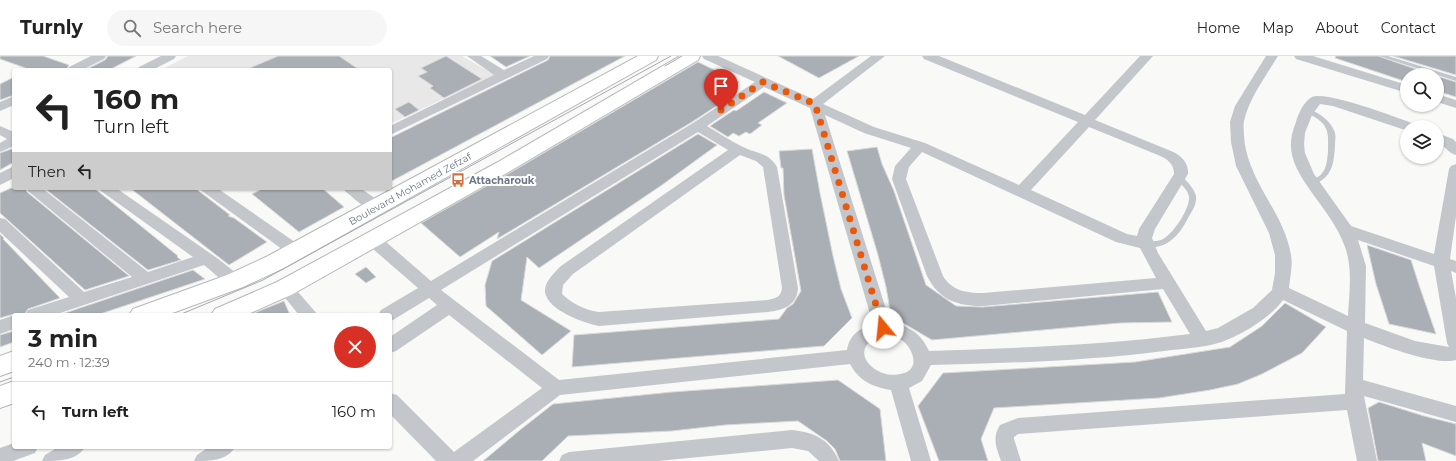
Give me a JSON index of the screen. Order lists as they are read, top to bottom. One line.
{"streets":{"main road":["Boulevard Mohamed Zefzaf"]},"places":{"bus stop":["Attacharouk"]},"page":{"header":"Turnly","search":"Search here","nav":["Home","Map","About","Contact"],"turn":["160 m","Turn left"],"then":"Then","heading":["3 min","240 m · 12:39"],"list":[{"name":"Turn left","value":"160 m"}]}}
